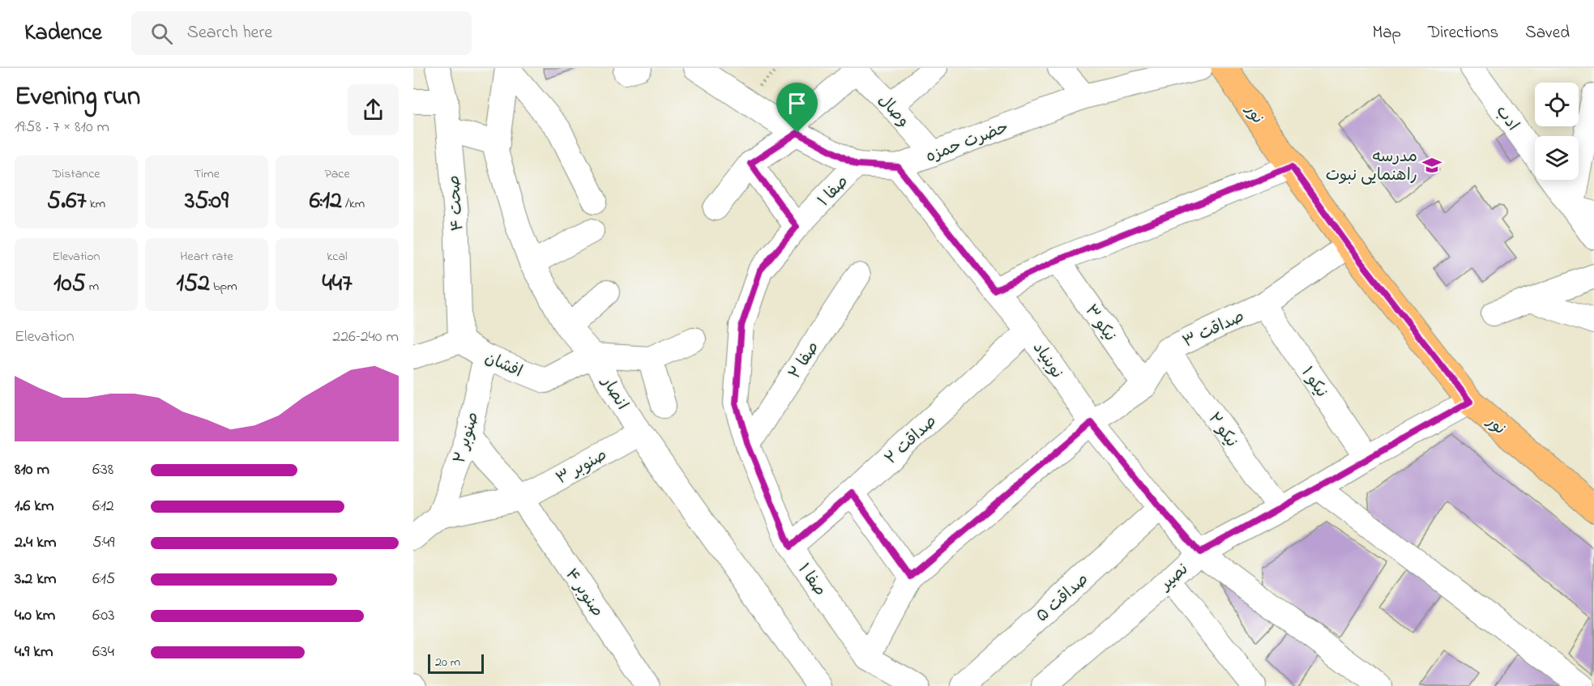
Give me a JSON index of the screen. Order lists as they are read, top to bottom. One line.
{"streets":{"main road":["نور"],"street":["وصال","ادب","حضرت حمزه","صفا ۱","صحت ۴","نیکو ۳","صداقت ۳","صفا ۲","نوبنیاد","افشان","نیکو ۱","انصار","نیکو ۲","صنوبر ۲","صداقت ۲","صنوبر ۳","نصیر","صنوبر ۴","صداقت ۵"]},"crossings":[["وصال","حضرت حمزه"],["نور","صداقت ۳"],["نور","نصیر"],["حضرت حمزه","صفا ۱"],["حضرت حمزه","نوبنیاد"],["صفا ۱","صفا ۲"],["صفا ۱","صداقت ۲"],["صحت ۴","افشان"],["نیکو ۳","صداقت ۳"],["صداقت ۳","نوبنیاد"],["صداقت ۳","نیکو ۱"],["صداقت ۳","نیکو ۲"],["نوبنیاد","صداقت ۲"],["نوبنیاد","نصیر"],["نوبنیاد","صداقت ۵"],["افشان","انصار"],["افشان","صنوبر ۲"],["نیکو ۱","نصیر"],["انصار","صنوبر ۳"],["نیکو ۲","نصیر"],["صنوبر ۲","صنوبر ۳"],["صنوبر ۲","صنوبر ۴"],["صنوبر ۳","صنوبر ۴"]],"places":{"school or university":["مدرسه راهنمایی نبوت"]},"scale_bar":"20 m","page":{"header":"Kadence","search":"Search here","nav":["Map","Directions","Saved"],"heading":["Evening run","19:58 · 7 × 810 m"],"stats":[["Distance","5.67 km"],["Time","35:09"],["Pace","6:12 /km"],["Elevation","105 m"],["Heart rate","152 bpm"],["kcal","447"]],"chart":["Elevation","226–240 m"],"list":[{"name":"810 m","note":"6:38"},{"name":"1.6 km","note":"6:12"},{"name":"2.4 km","note":"5:49"},{"name":"3.2 km","note":"6:15"},{"name":"4.0 km","note":"6:03"},{"name":"4.9 km","note":"6:34"}],"scale":"20 m"}}
